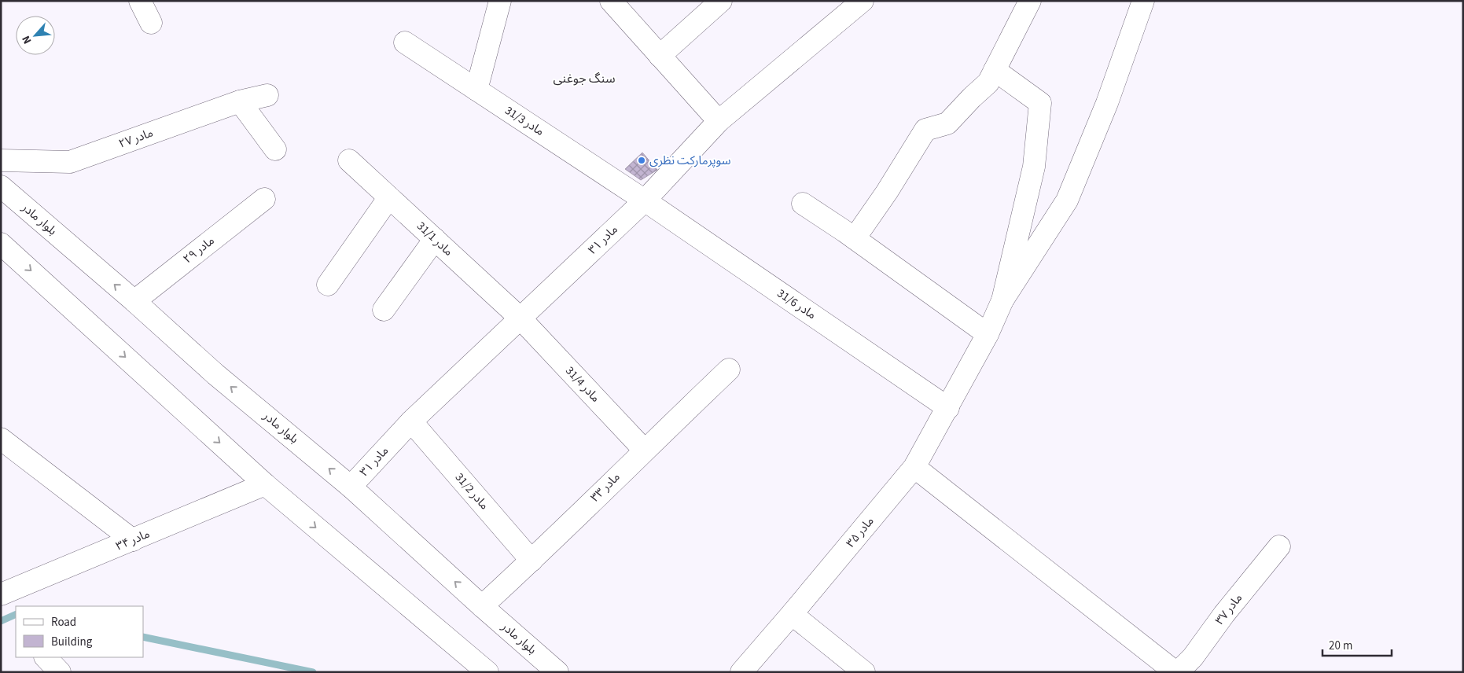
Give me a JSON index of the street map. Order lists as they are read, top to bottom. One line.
{"streets":{"street":["مادر 31/3","مادر ۲۷","بلوار مادر","مادر 31/1","مادر ۳۱","مادر ۲۹","مادر 31/6","مادر 31/4","مادر ۳۳","مادر 31/2","مادر ۳۵","مادر ۳۴","مادر ۳۷"]},"crossings":[["مادر 31/3","مادر ۳۱"],["مادر 31/3","مادر 31/6"],["بلوار مادر","مادر ۳۱"],["بلوار مادر","مادر ۲۹"],["بلوار مادر","مادر ۳۳"],["مادر 31/1","مادر ۳۱"],["مادر 31/1","مادر 31/4"],["مادر ۳۱","مادر 31/6"],["مادر ۳۱","مادر 31/4"],["مادر ۳۱","مادر 31/2"],["مادر 31/6","مادر ۳۵"],["مادر 31/4","مادر ۳۳"],["مادر ۳۳","مادر 31/2"]],"districts":["سنگ جوغنی"],"places":["سوپرمارکت نظری"],"legend":["Road","Building"],"scale_bar":"20 m","north":"bottom left"}
